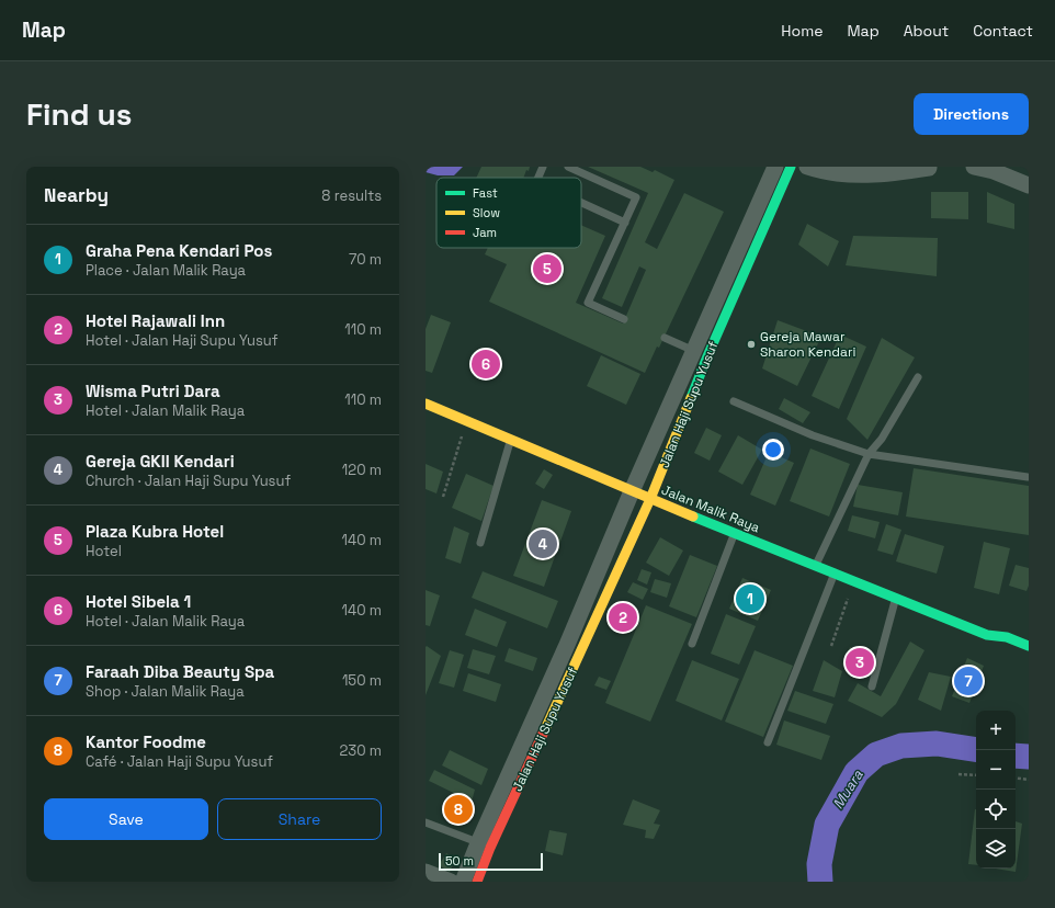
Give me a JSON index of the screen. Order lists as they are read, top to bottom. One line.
{"streets":{"street":["Jalan Haji Supu Yusuf","Jalan Malik Raya"]},"crossings":[["Jalan Haji Supu Yusuf","Jalan Malik Raya"]],"water":["Muara"],"places":["Gereja Mawar Sharon Kendari"],"legend":["Fast","Slow","Jam"],"scale_bar":"50 m","page":{"header":"Map","nav":["Home","Map","About","Contact"],"buttons":["Directions",["Save","Share"]],"title":"Find us","heading":["Nearby","8 results"],"list":[{"mark":"1","name":"Graha Pena Kendari Pos","note":"Place · Jalan Malik Raya","value":"70 m"},{"mark":"2","name":"Hotel Rajawali Inn","note":"Hotel · Jalan Haji Supu Yusuf","value":"110 m"},{"mark":"3","name":"Wisma Putri Dara","note":"Hotel · Jalan Malik Raya","value":"110 m"},{"mark":"4","name":"Gereja GKII Kendari","note":"Church · Jalan Haji Supu Yusuf","value":"120 m"},{"mark":"5","name":"Plaza Kubra Hotel","note":"Hotel","value":"140 m"},{"mark":"6","name":"Hotel Sibela 1","note":"Hotel · Jalan Malik Raya","value":"140 m"},{"mark":"7","name":"Faraah Diba Beauty Spa","note":"Shop · Jalan Malik Raya","value":"150 m"},{"mark":"8","name":"Kantor Foodme","note":"Café · Jalan Haji Supu Yusuf","value":"230 m"}],"pins":["5","6","4","1","2","3","7","8"],"map_buttons":["+","−"],"scale":"50 m"}}
